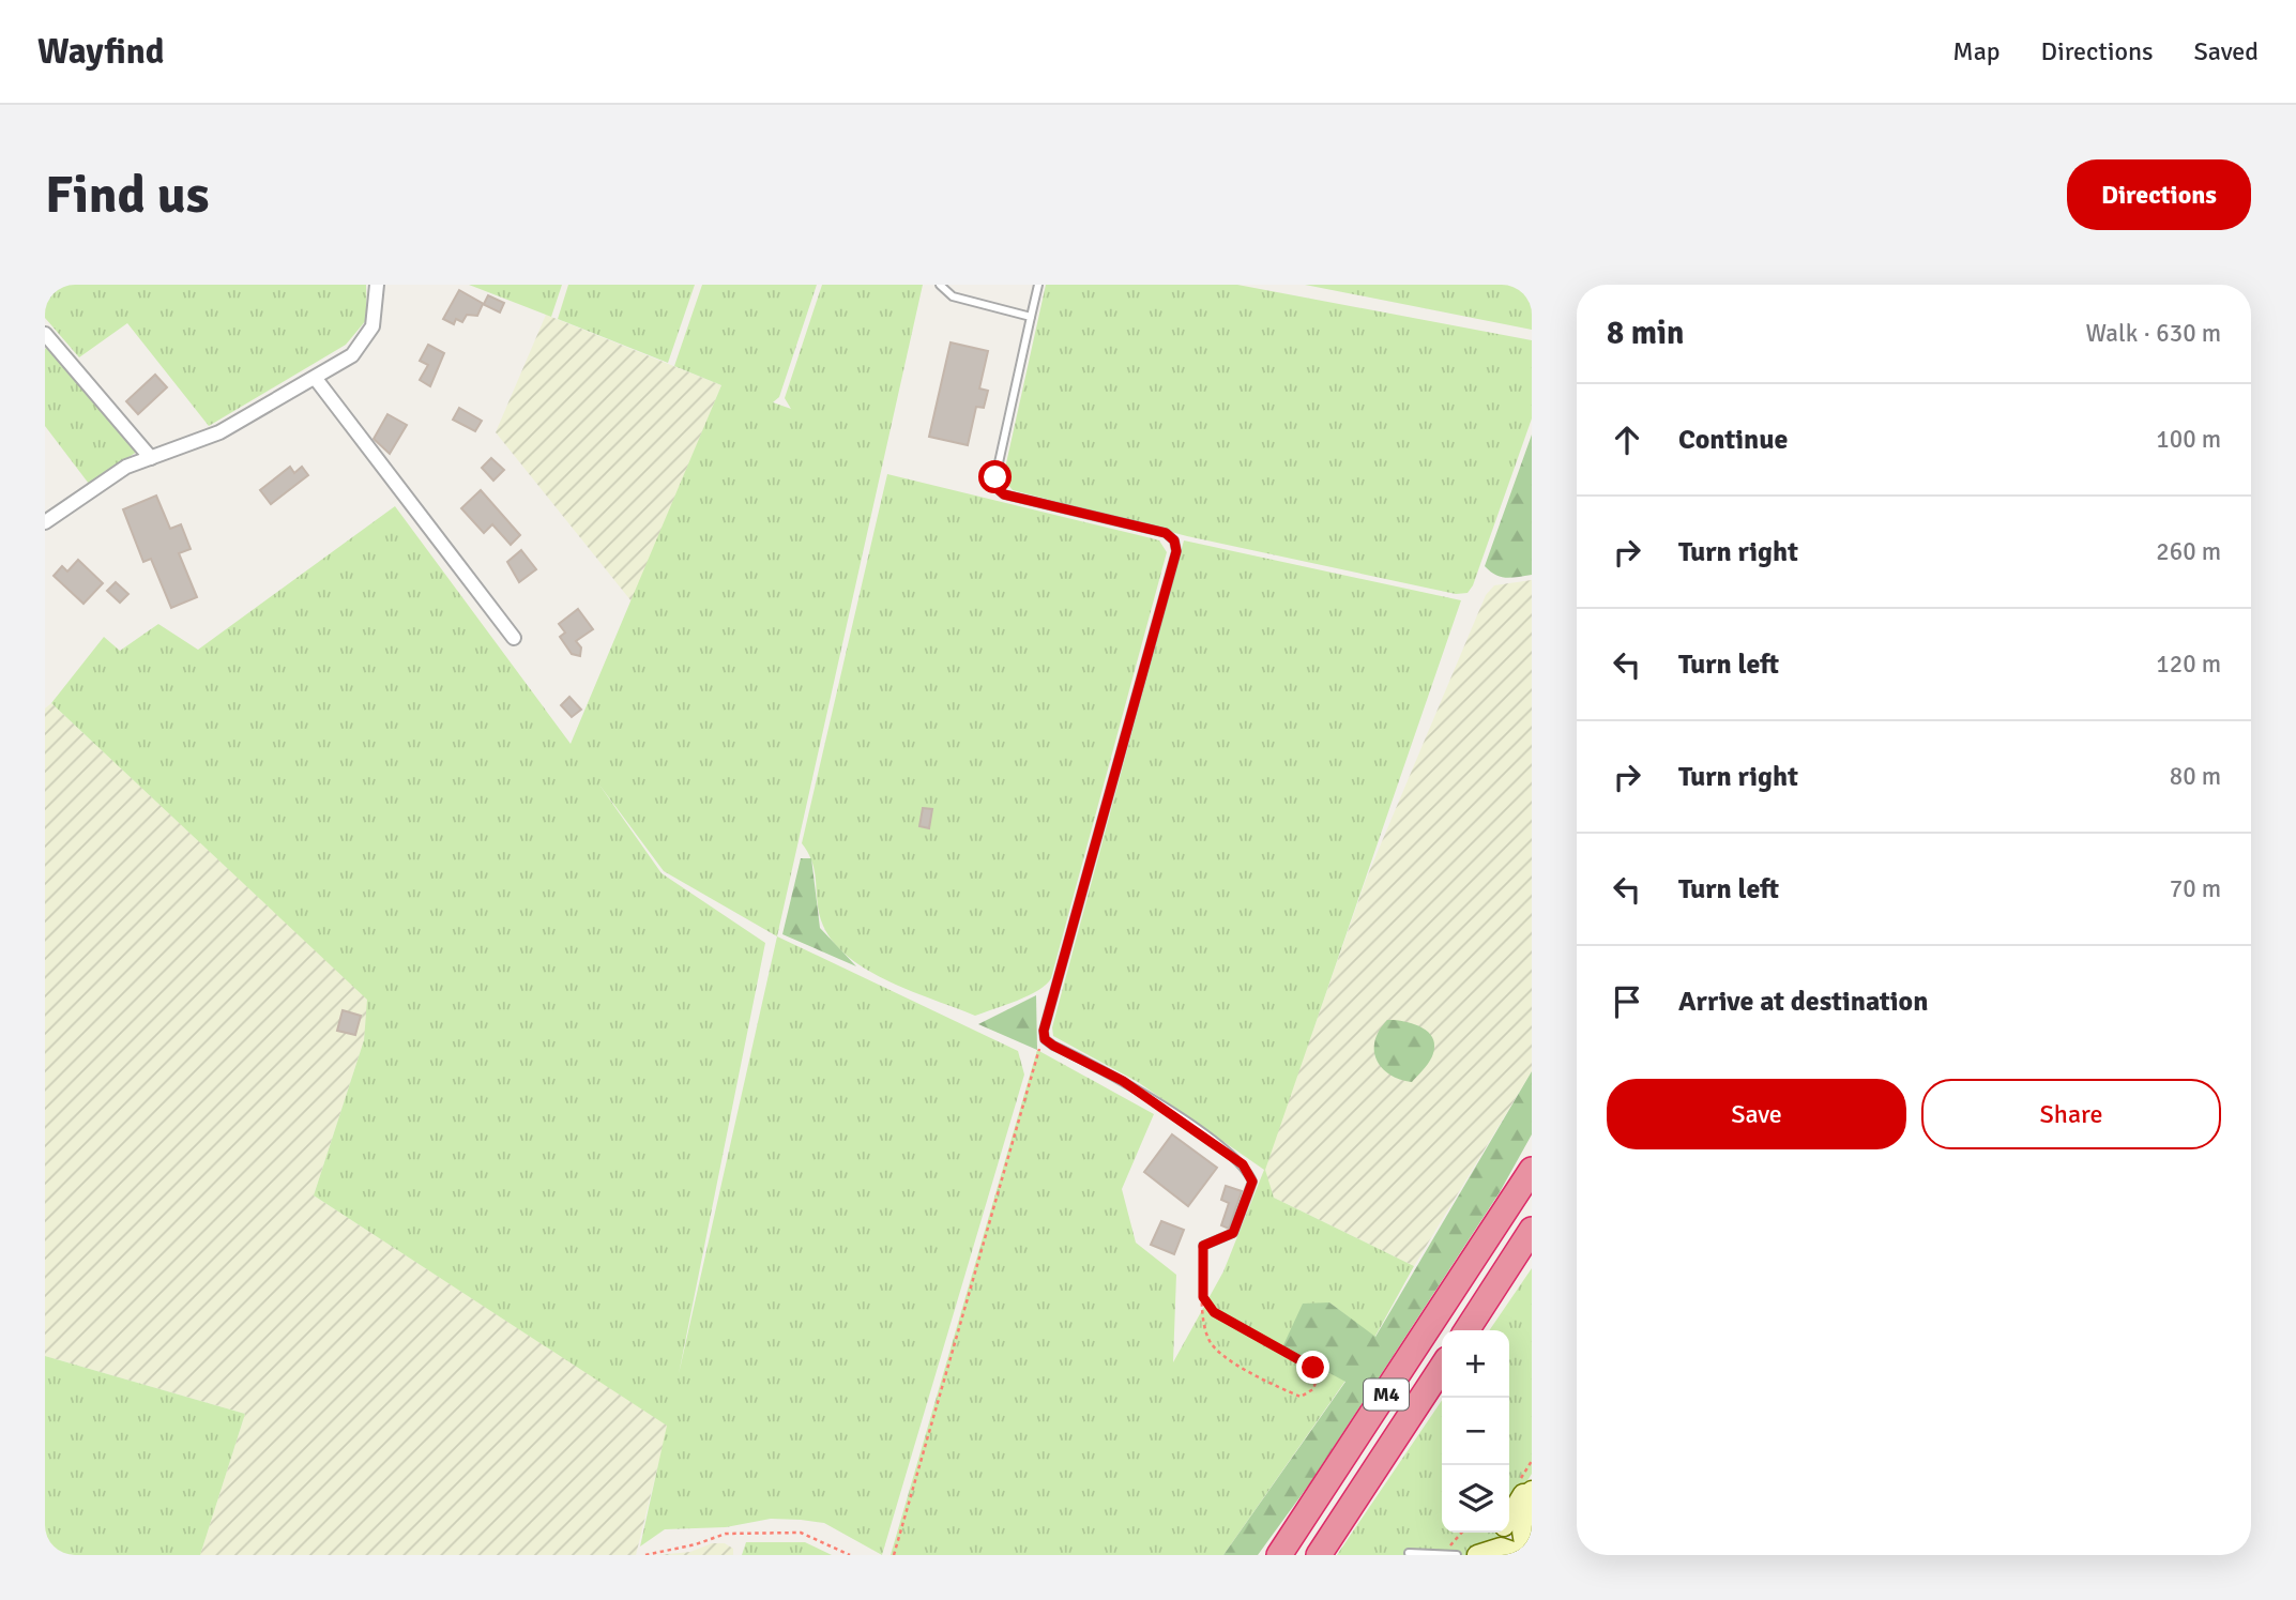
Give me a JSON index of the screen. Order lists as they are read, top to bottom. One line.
{"streets":{"highway":["M4"]},"page":{"header":"Wayfind","nav":["Map","Directions","Saved"],"buttons":["Directions",["Save","Share"]],"title":"Find us","heading":["8 min","Walk · 630 m"],"list":[["Continue","100 m"],["Turn right","260 m"],["Turn left","120 m"],["Turn right","80 m"],["Turn left","70 m"],"Arrive at destination"],"map_buttons":["+","−"]}}
